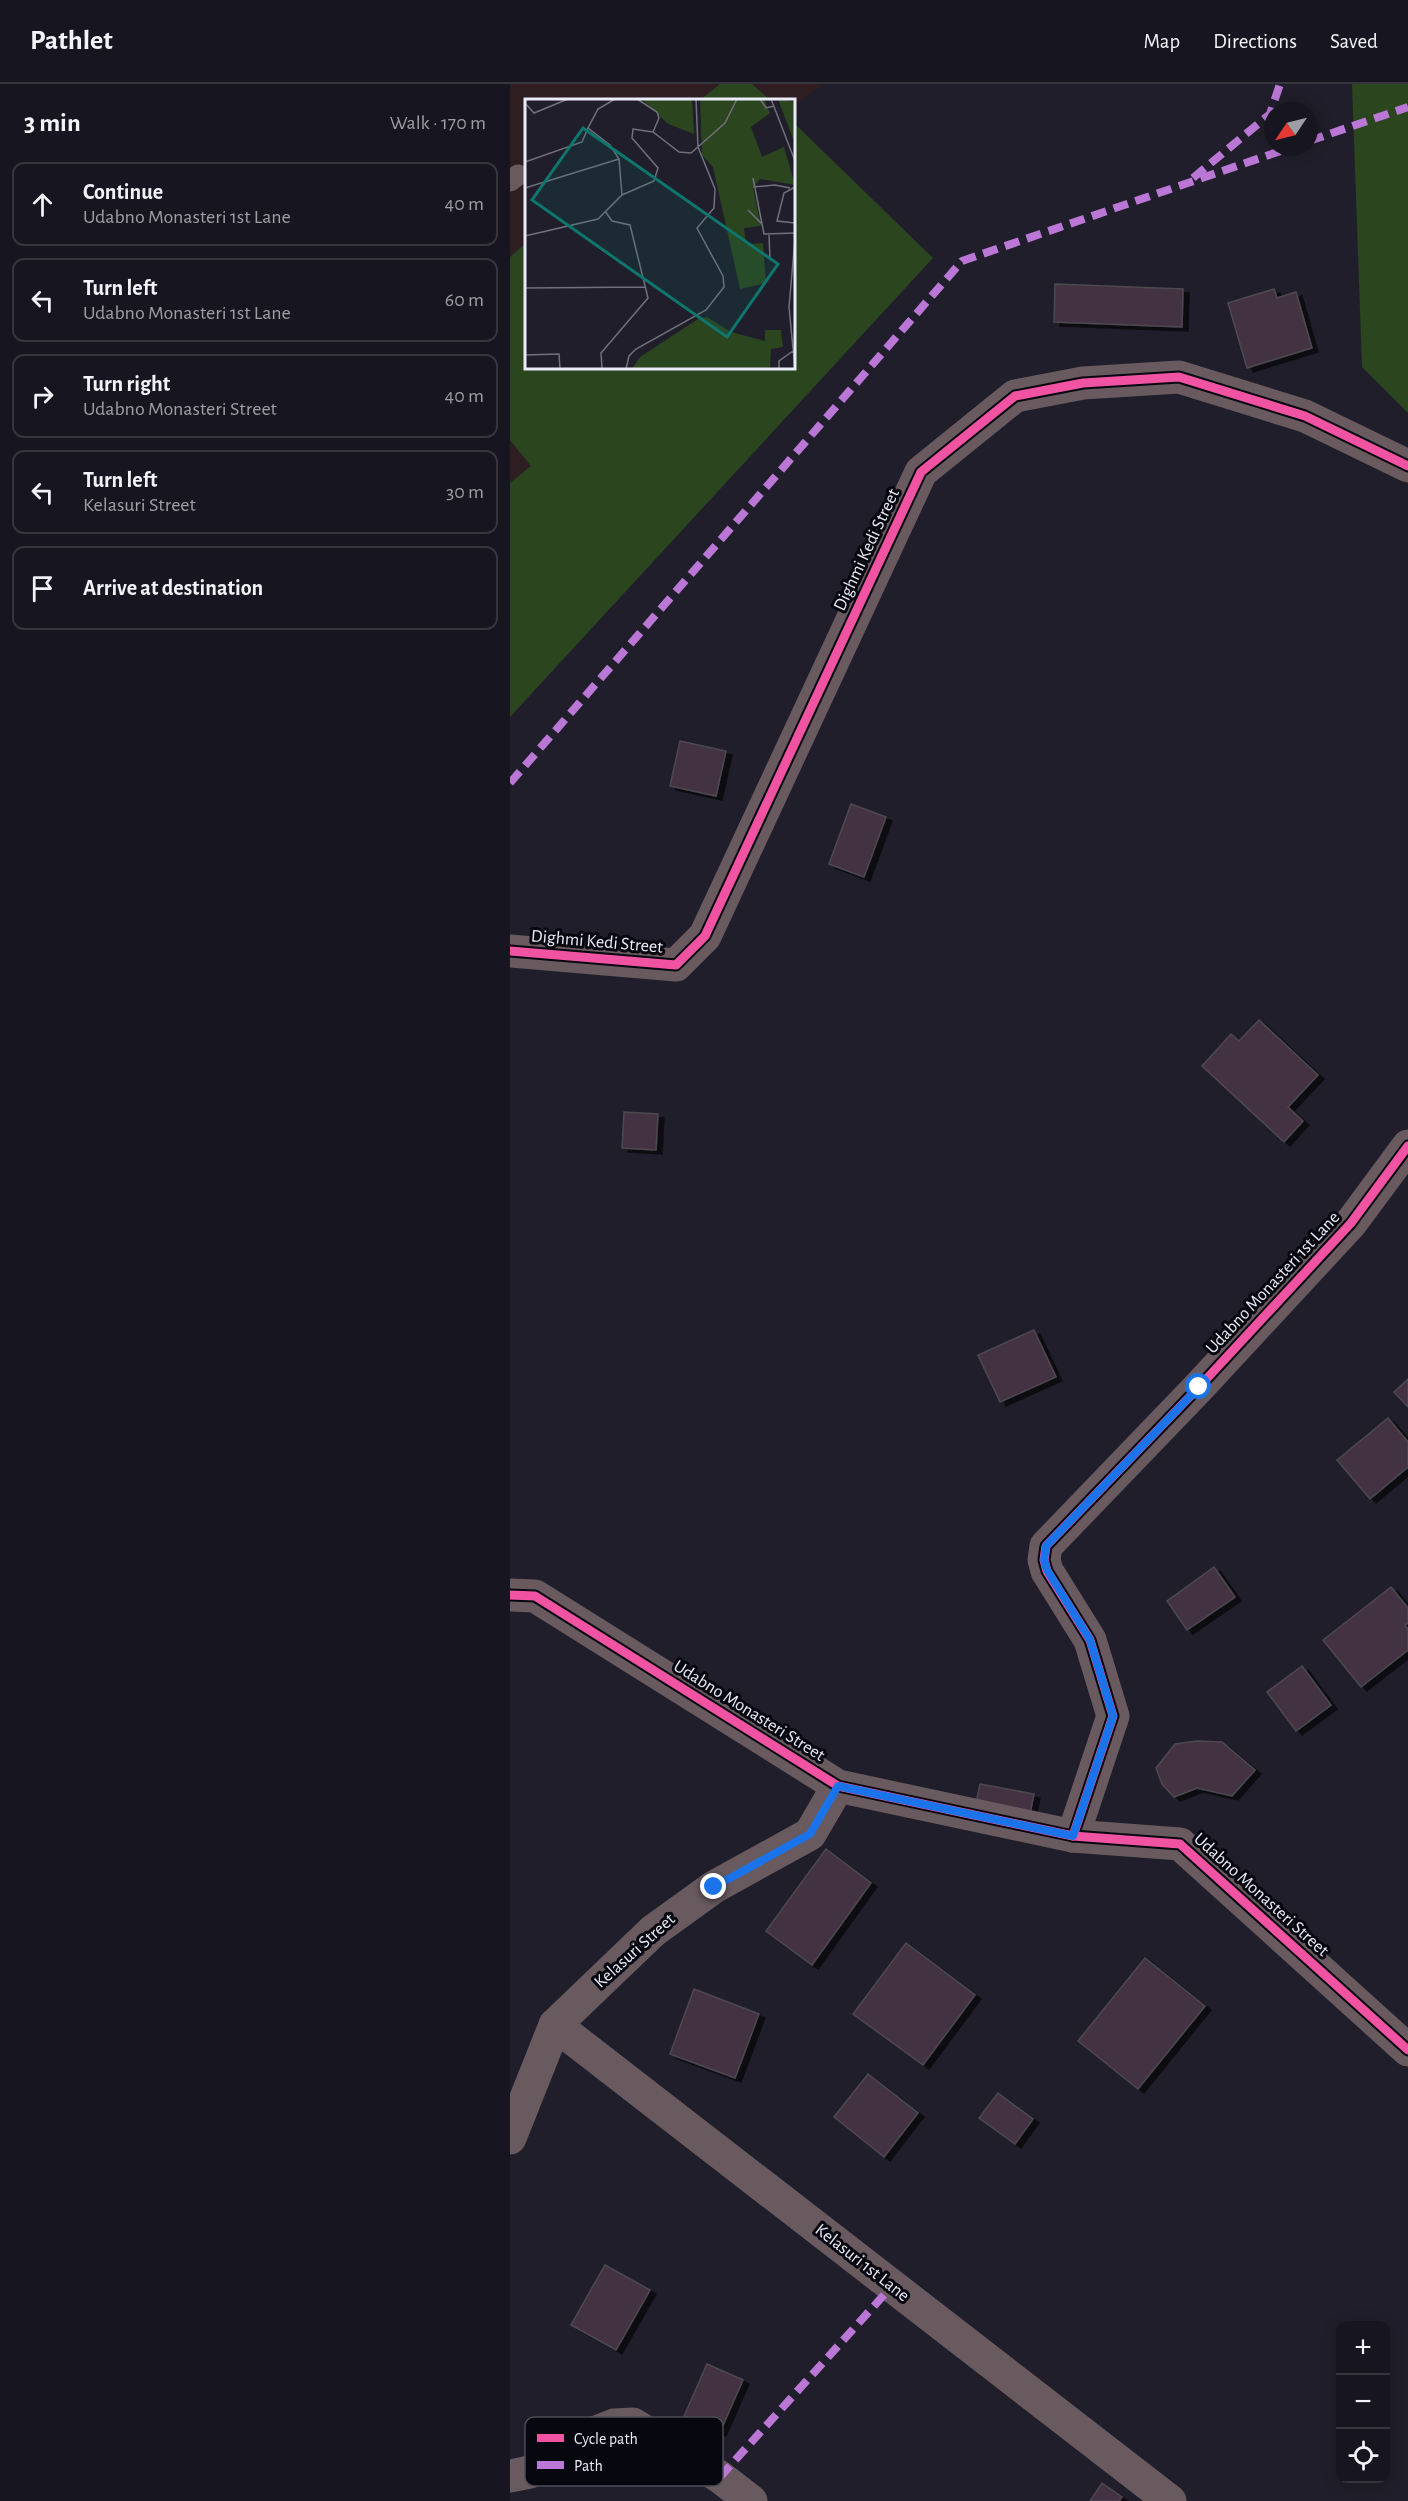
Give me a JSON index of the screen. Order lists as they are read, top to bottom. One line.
{"streets":{"street":["Dighmi Kedi Street","Udabno Monasteri 1st Lane","Udabno Monasteri Street","Kelasuri Street","Kelasuri 1st Lane"]},"crossings":[["Udabno Monasteri 1st Lane","Udabno Monasteri Street"],["Udabno Monasteri Street","Kelasuri Street"],["Kelasuri Street","Kelasuri 1st Lane"]],"legend":["Cycle path","Path"],"north":"bottom left","page":{"header":"Pathlet","nav":["Map","Directions","Saved"],"heading":["3 min","Walk · 170 m"],"list":[["Continue","Udabno Monasteri 1st Lane","40 m"],["Turn left","Udabno Monasteri 1st Lane","60 m"],["Turn right","Udabno Monasteri Street","40 m"],["Turn left","Kelasuri Street","30 m"],"Arrive at destination"],"map_buttons":["+","−"]}}
